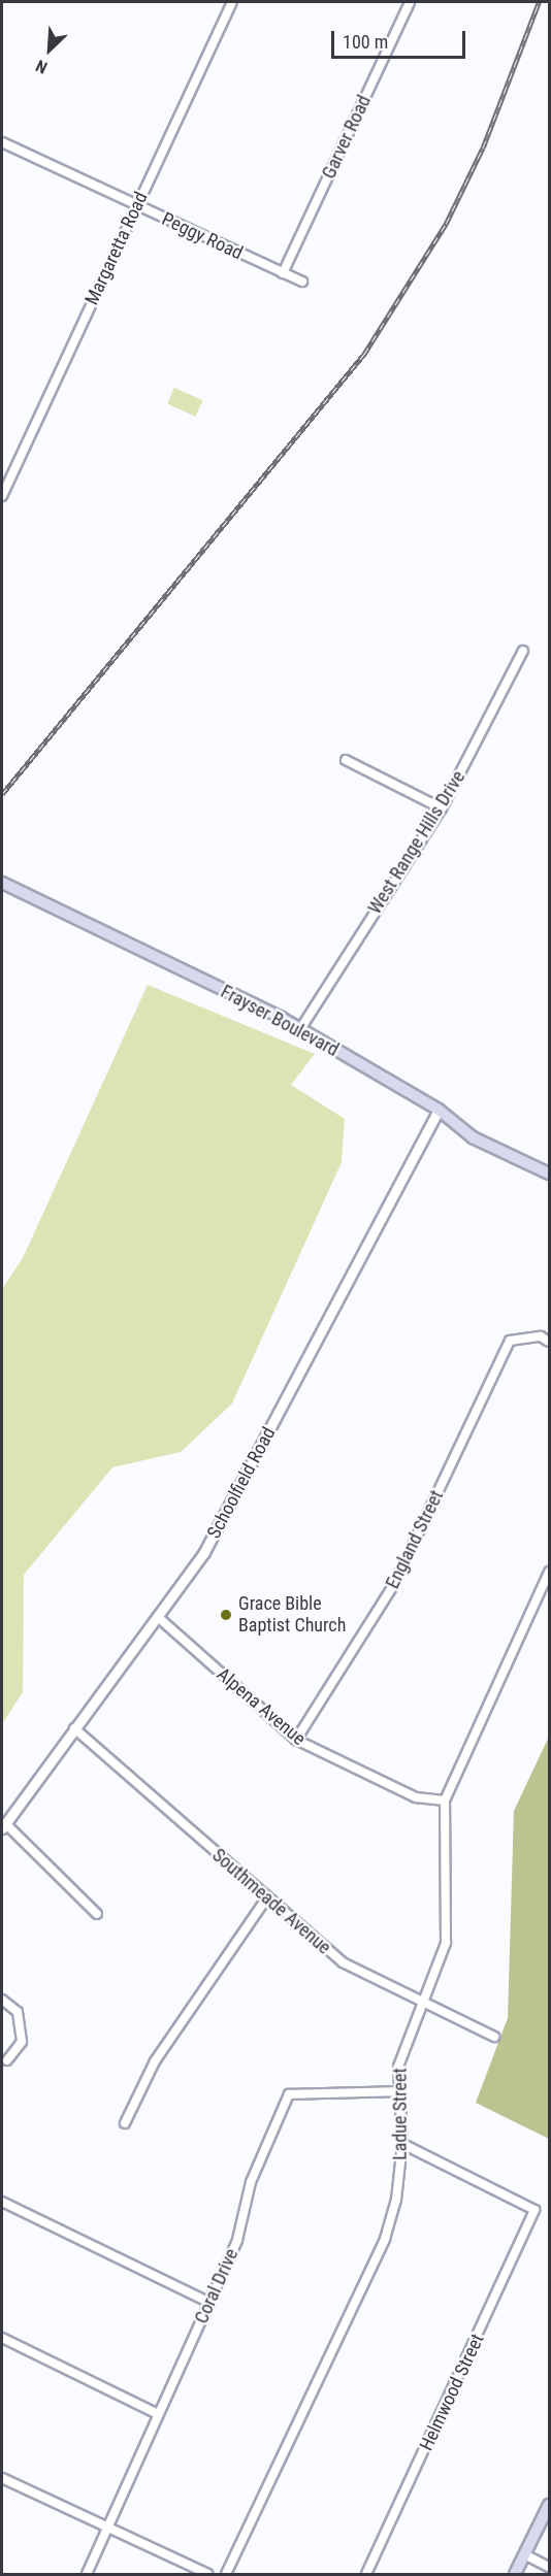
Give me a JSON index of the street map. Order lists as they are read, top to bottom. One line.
{"streets":{"main road":["Frayser Boulevard"],"street":["Garver Road","Peggy Road","Margaretta Road","West Range Hills Drive","Schoolfield Road","England Street","Alpena Avenue","Southmeade Avenue","Ladue Street","Coral Drive","Helmwood Street"]},"crossings":[["Garver Road","Peggy Road"],["Peggy Road","Margaretta Road"],["West Range Hills Drive","Frayser Boulevard"],["Frayser Boulevard","Schoolfield Road"],["Schoolfield Road","Alpena Avenue"],["Schoolfield Road","Southmeade Avenue"],["England Street","Alpena Avenue"],["Alpena Avenue","Ladue Street"],["Southmeade Avenue","Ladue Street"],["Ladue Street","Coral Drive"],["Ladue Street","Helmwood Street"]],"places":["Grace Bible Baptist Church"],"scale_bar":"100 m","north":"bottom left"}
